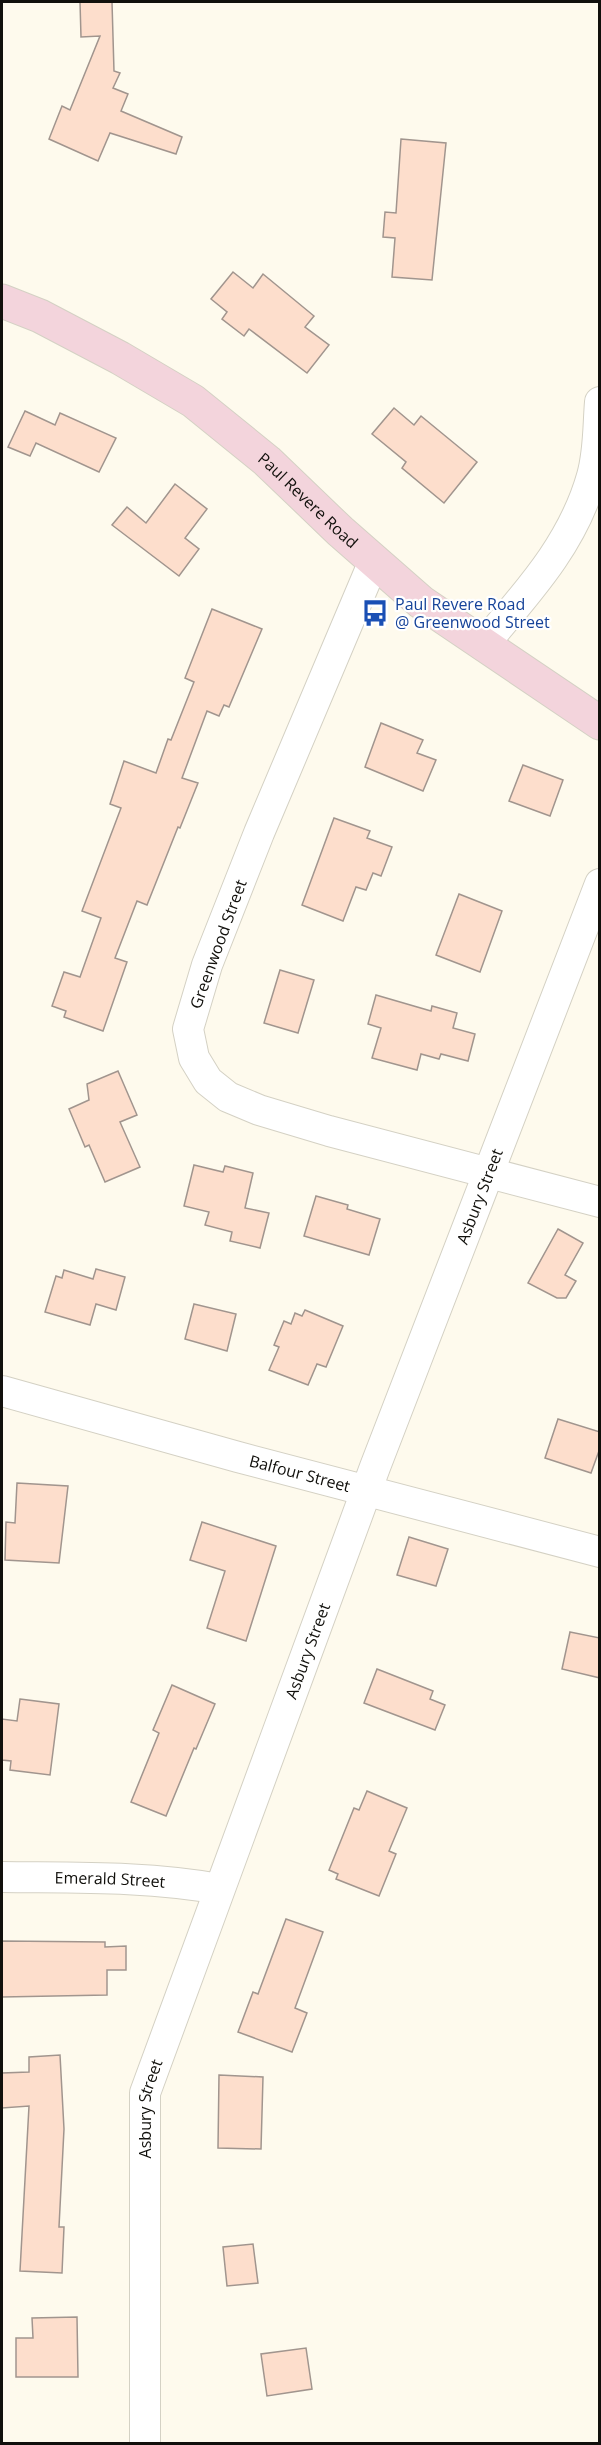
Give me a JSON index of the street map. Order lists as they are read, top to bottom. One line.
{"streets":{"street":["Paul Revere Road","Greenwood Street","Asbury Street","Balfour Street","Emerald Street"]},"crossings":[["Paul Revere Road","Greenwood Street"],["Greenwood Street","Asbury Street"],["Asbury Street","Balfour Street"],["Asbury Street","Emerald Street"]],"places":{"bus stop":["Paul Revere Road @ Greenwood Street"]}}
